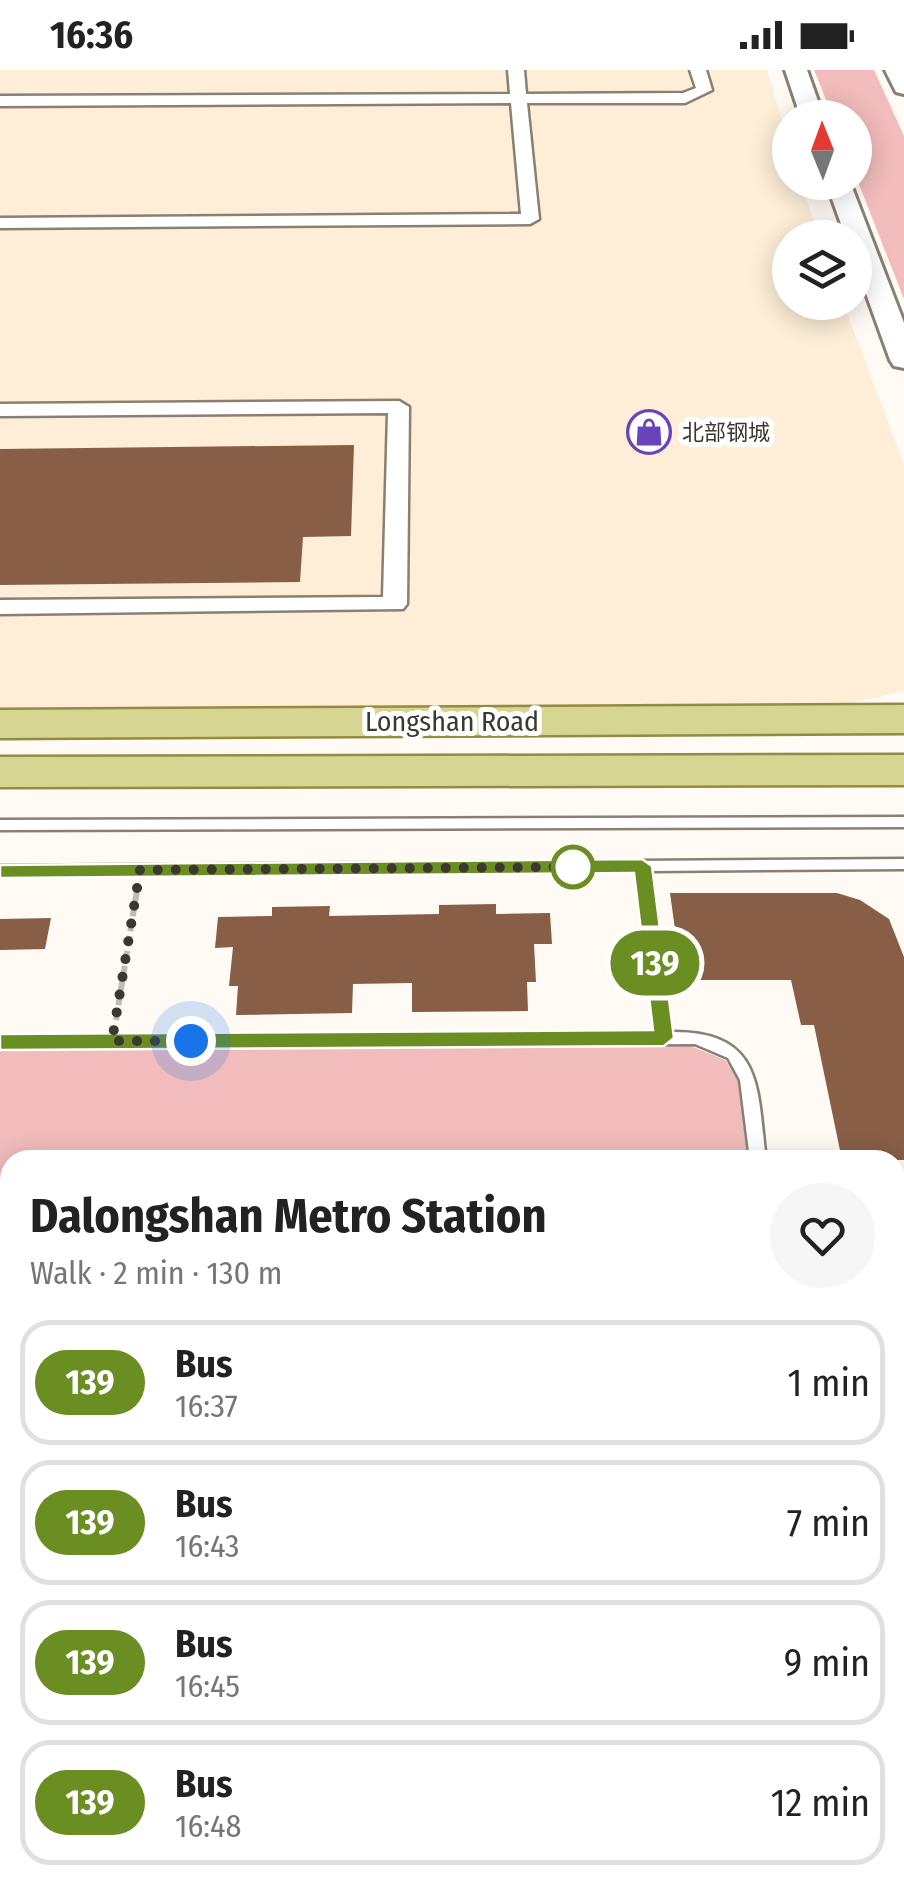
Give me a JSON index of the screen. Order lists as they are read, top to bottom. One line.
{"streets":{"main road":["Longshan Road"]},"places":{"shop":["北部钢城"]},"lines":["bus line 139"],"north":"top","page":{"status":"16:36","on_map":"139","heading":["Dalongshan Metro Station","Walk · 2 min · 130 m"],"list":[{"mark":"139","name":"Bus","note":"16:37","value":"1 min"},{"mark":"139","name":"Bus","note":"16:43","value":"7 min"},{"mark":"139","name":"Bus","note":"16:45","value":"9 min"},{"mark":"139","name":"Bus","note":"16:48","value":"12 min"}]}}
